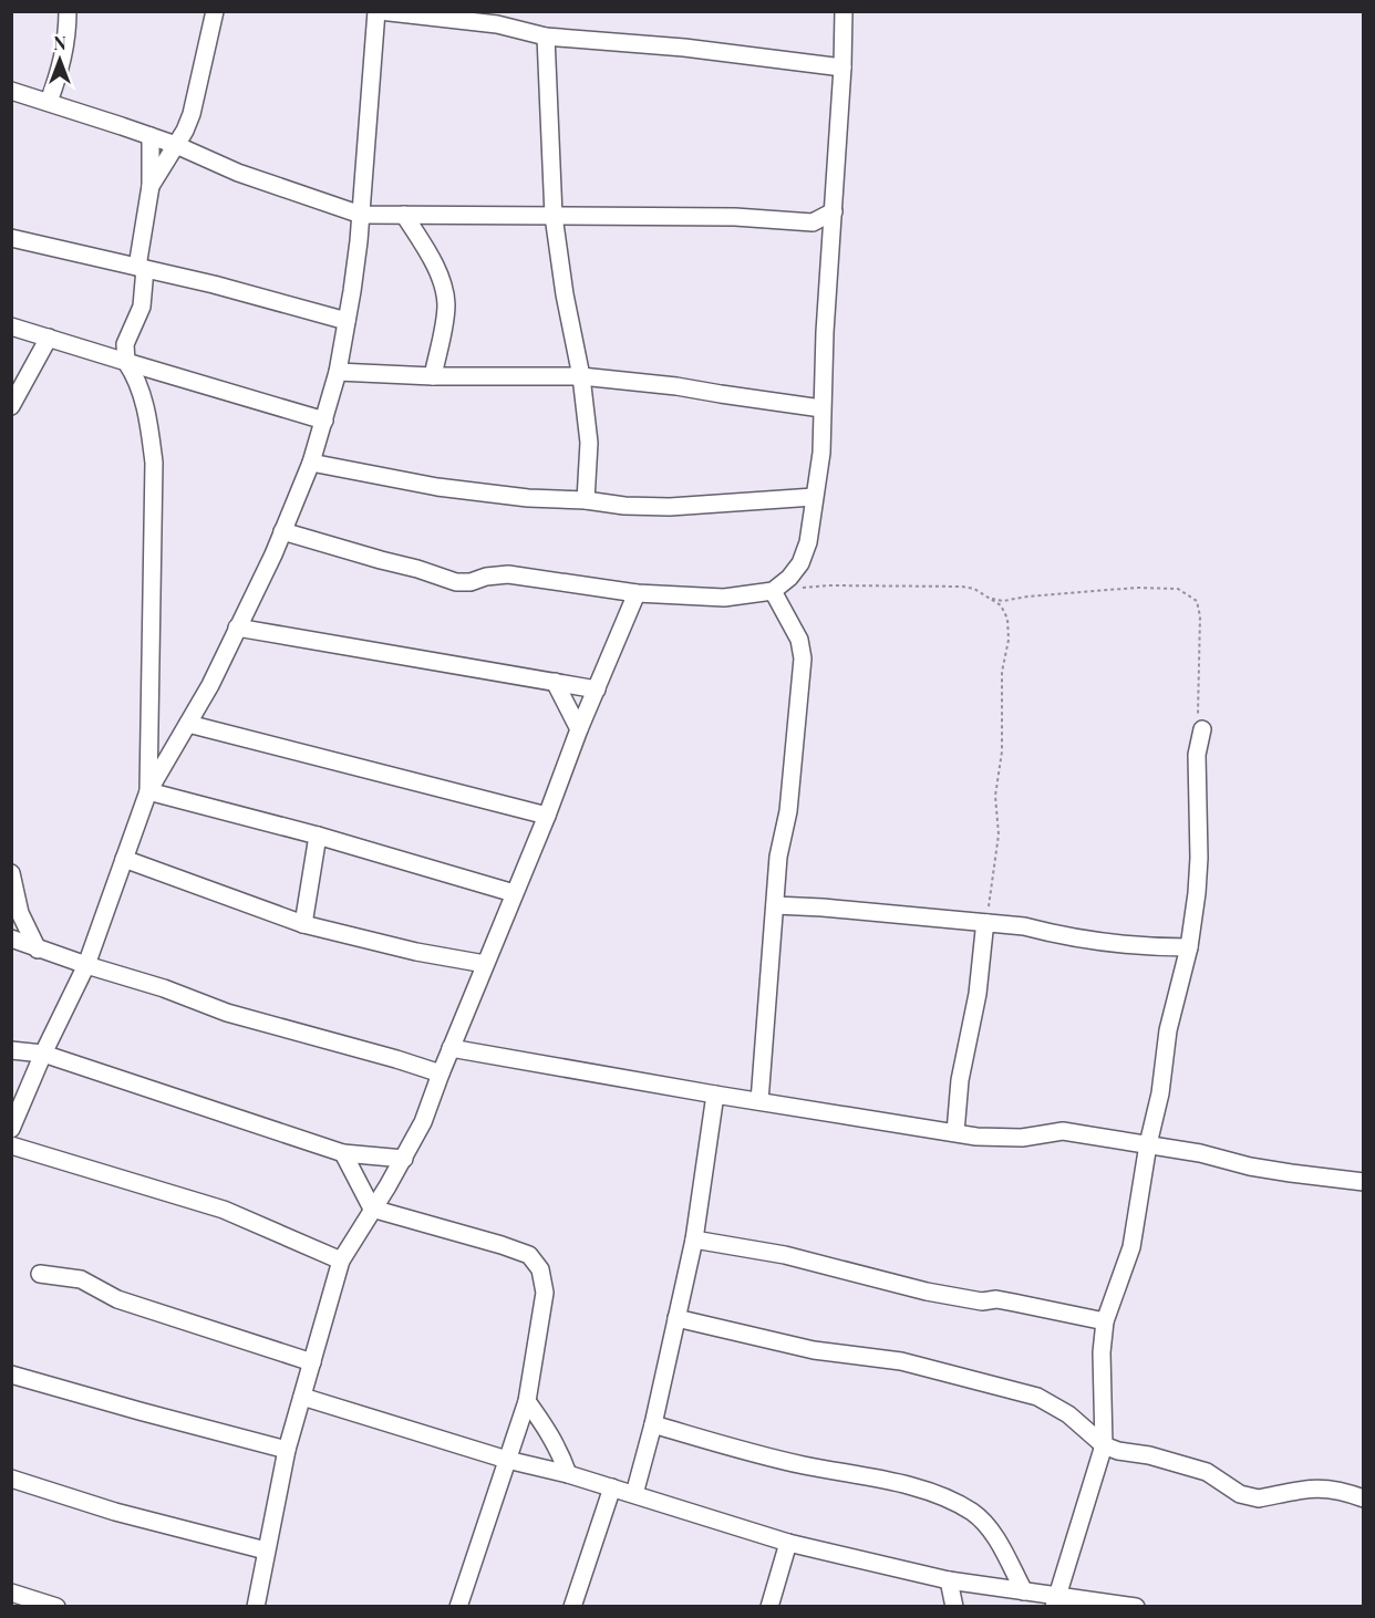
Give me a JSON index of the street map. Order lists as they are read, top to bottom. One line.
{"north":"top"}
